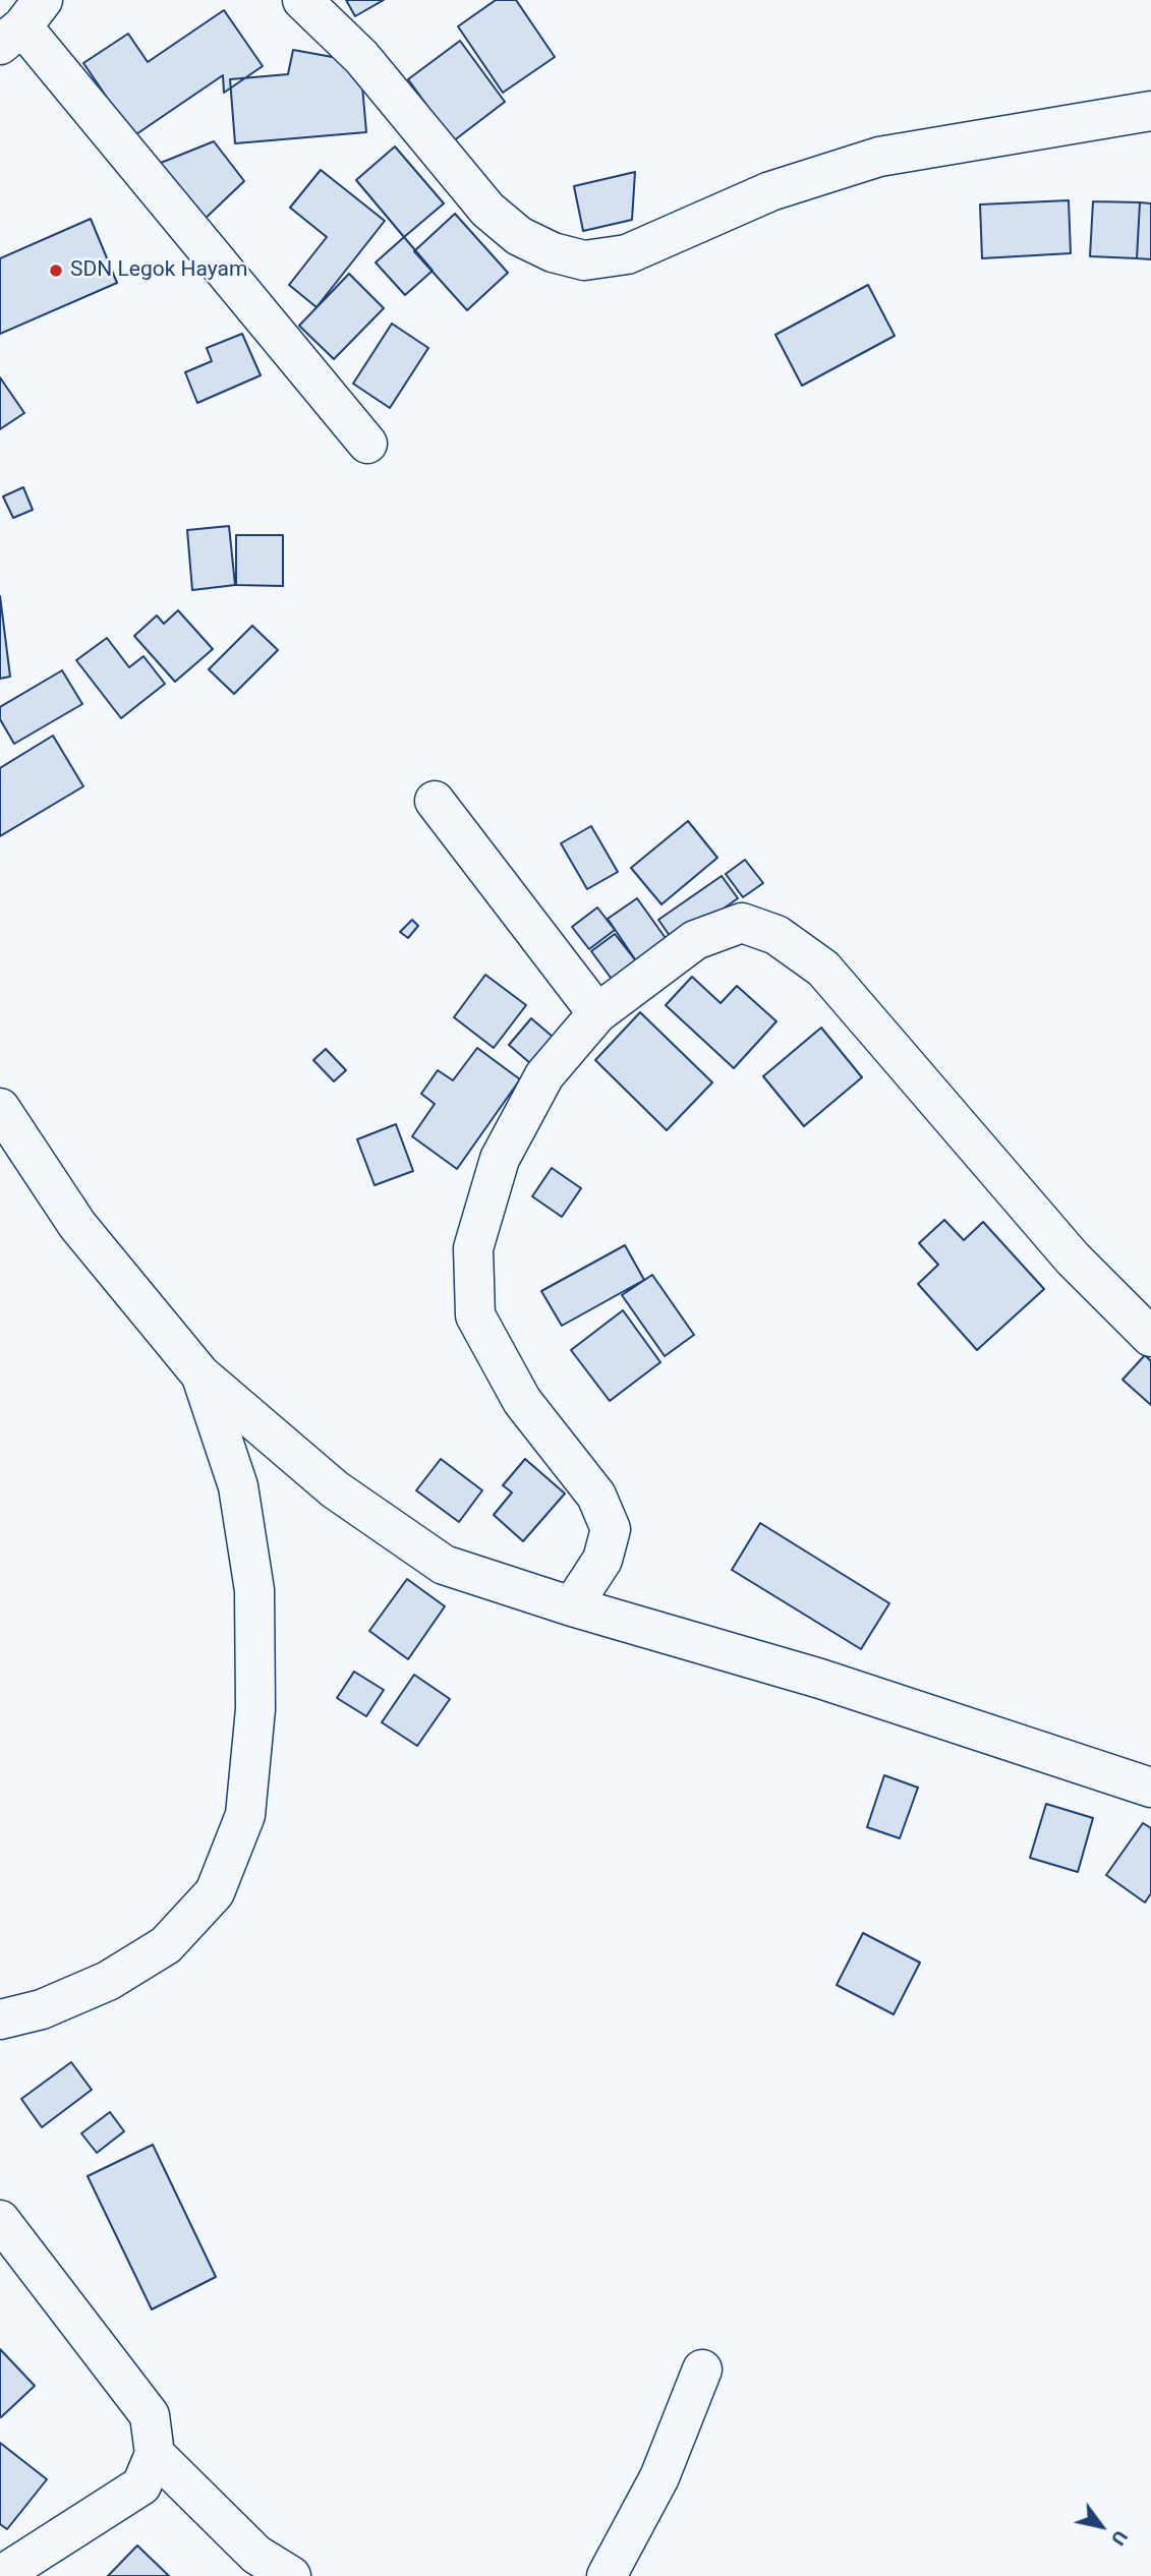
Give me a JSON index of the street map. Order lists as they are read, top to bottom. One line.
{"places":["SDN Legok Hayam"],"north":"bottom right"}
